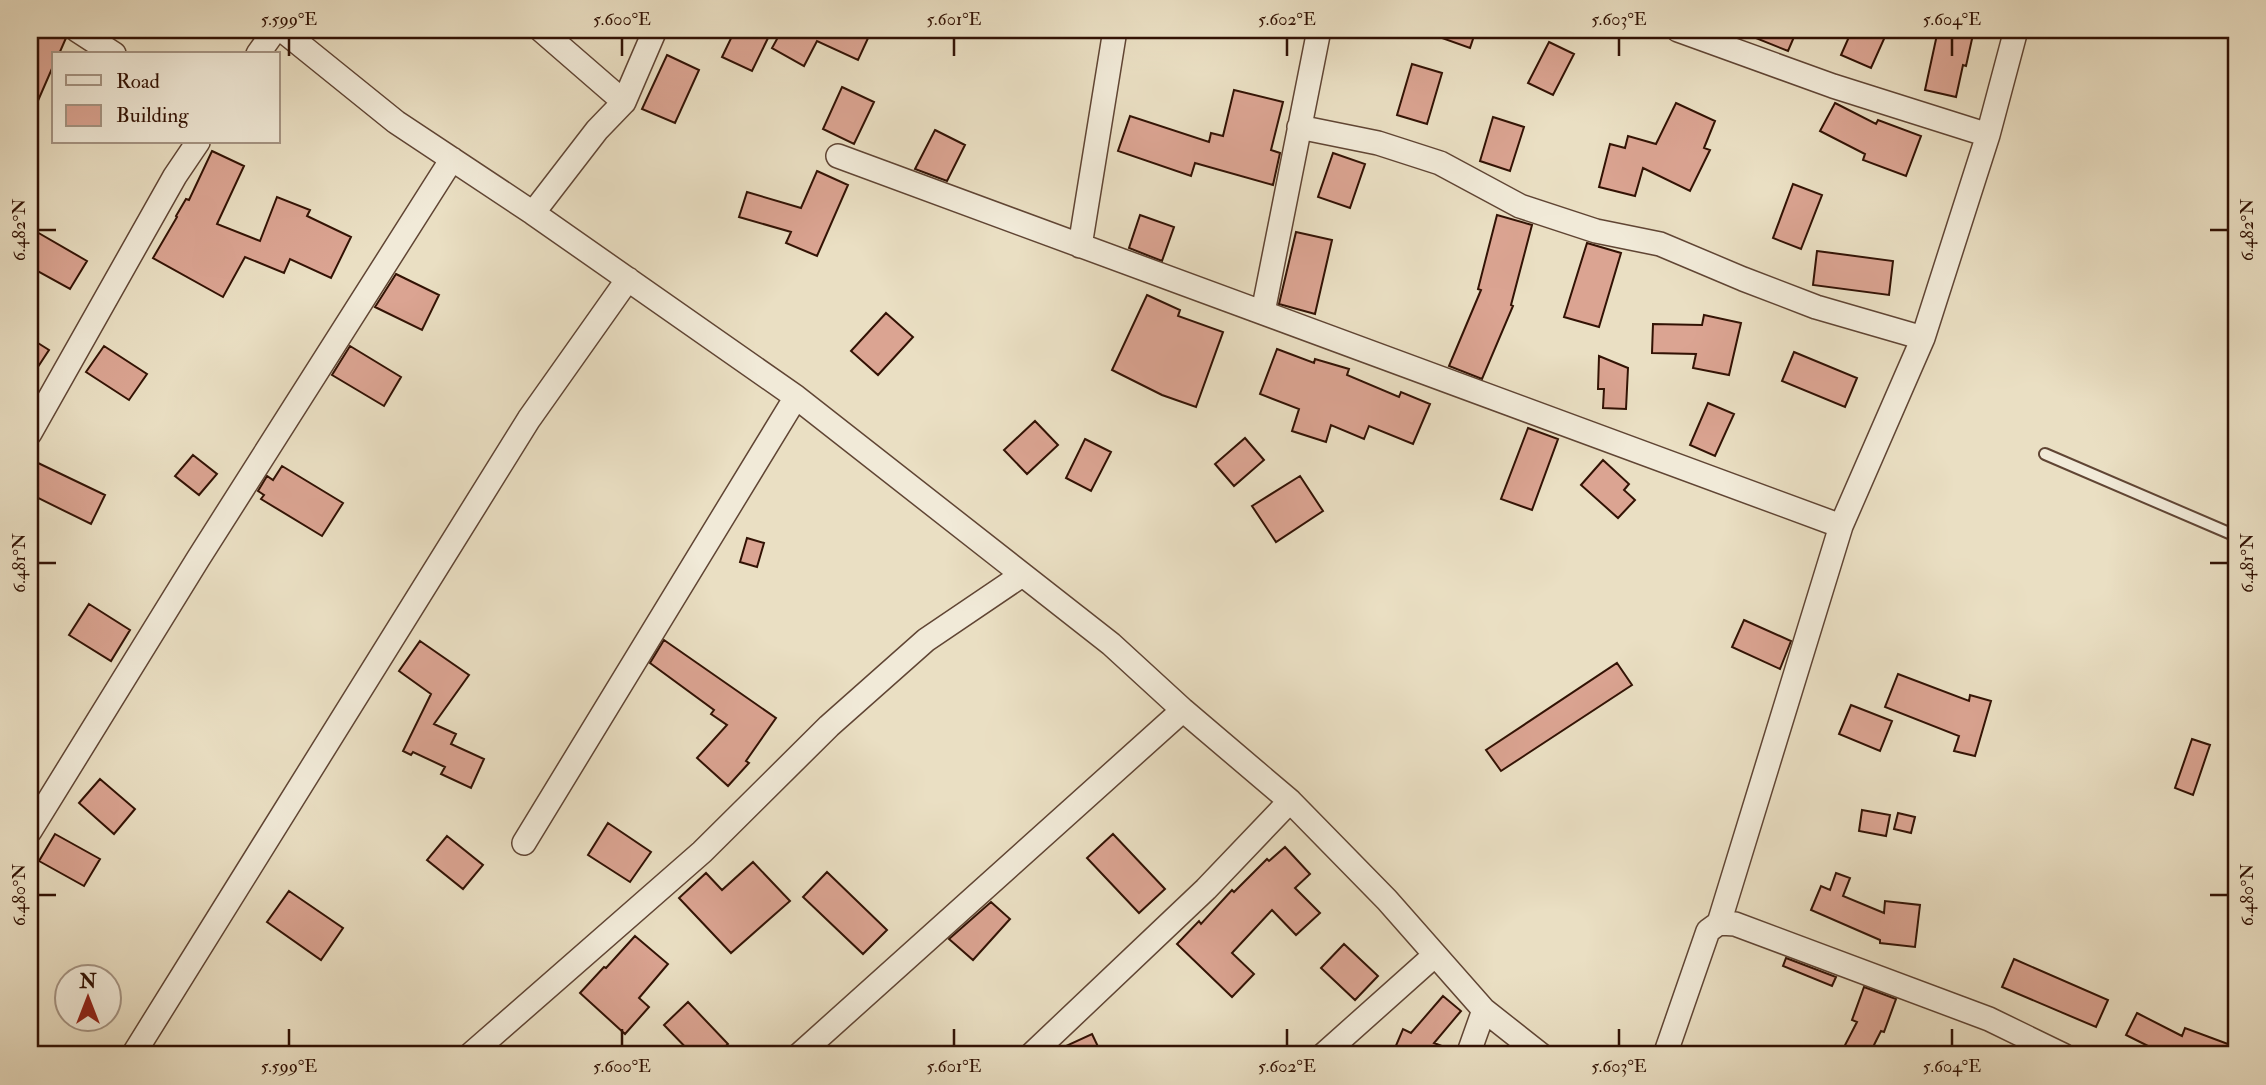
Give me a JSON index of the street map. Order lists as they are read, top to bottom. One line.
{"legend":["Road","Building"],"north":"top","coordinates":["5.599°E","5.600°E","5.601°E","5.602°E","5.603°E","5.604°E","6.482°N","6.481°N","6.480°N"]}
